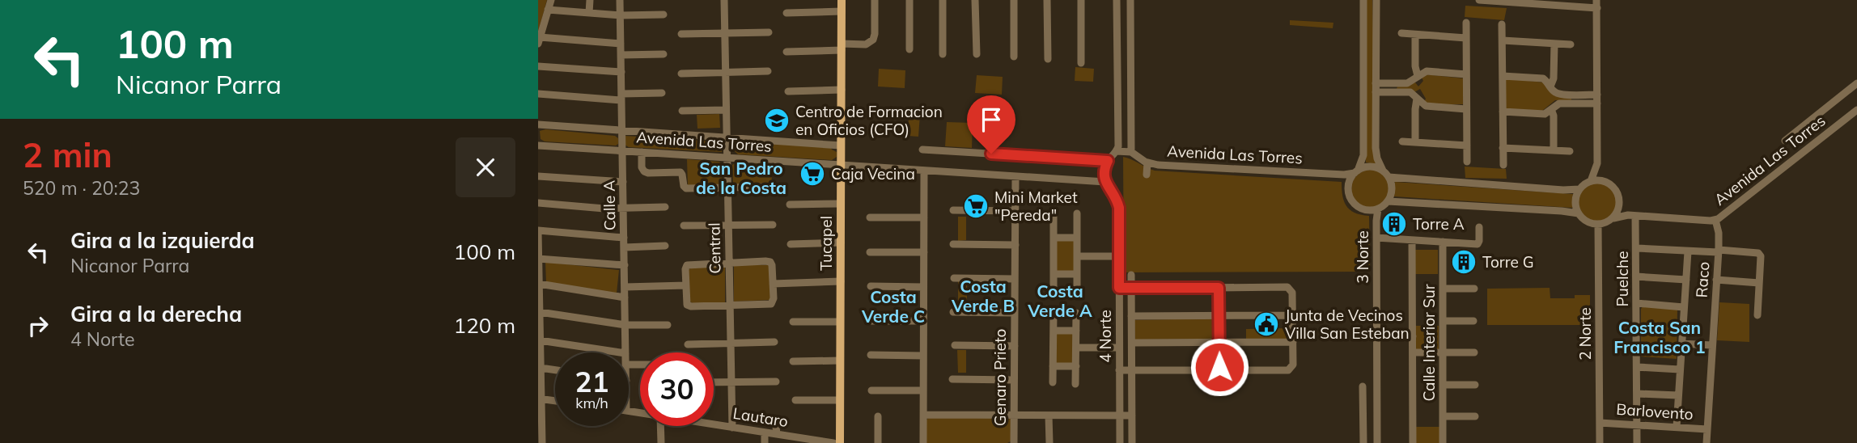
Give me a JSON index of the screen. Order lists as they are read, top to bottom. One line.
{"streets":{"main road":["Tucapel"],"street":["Avenida Las Torres","Calle A","Central","3 Norte","Puelche","Raco","2 Norte","4 Norte","Calle Interior Sur","Genaro Prieto","Barlovento","Lautaro"]},"crossings":[["Avenida Las Torres","Calle A"],["Avenida Las Torres","Tucapel"],["Avenida Las Torres","Central"],["Avenida Las Torres","3 Norte"],["Avenida Las Torres","Puelche"],["Avenida Las Torres","Raco"],["Avenida Las Torres","2 Norte"],["Avenida Las Torres","4 Norte"],["Avenida Las Torres","Genaro Prieto"],["Central","Lautaro"],["Puelche","Barlovento"],["Raco","Barlovento"],["2 Norte","Barlovento"]],"districts":["San Pedro de la Costa","Costa Verde B","Costa Verde A","Costa Verde C","Costa San Francisco 1"],"places":{"school or university":["Centro de Formacion en Oficios (CFO)"],"supermarket":["Caja Vecina","Mini Market \"Pereda\""],"building":["Torre A","Torre G"],"public building":["Junta de Vecinos Villa San Esteban"]},"page":{"turn":["100 m","Nicanor Parra"],"heading":["2 min","520 m · 20:23"],"list":[{"name":"Gira a la izquierda","note":"Nicanor Parra","value":"100 m"},{"name":"Gira a la derecha","note":"4 Norte","value":"120 m"}],"speed":"21 km/h","limit":"30"}}
